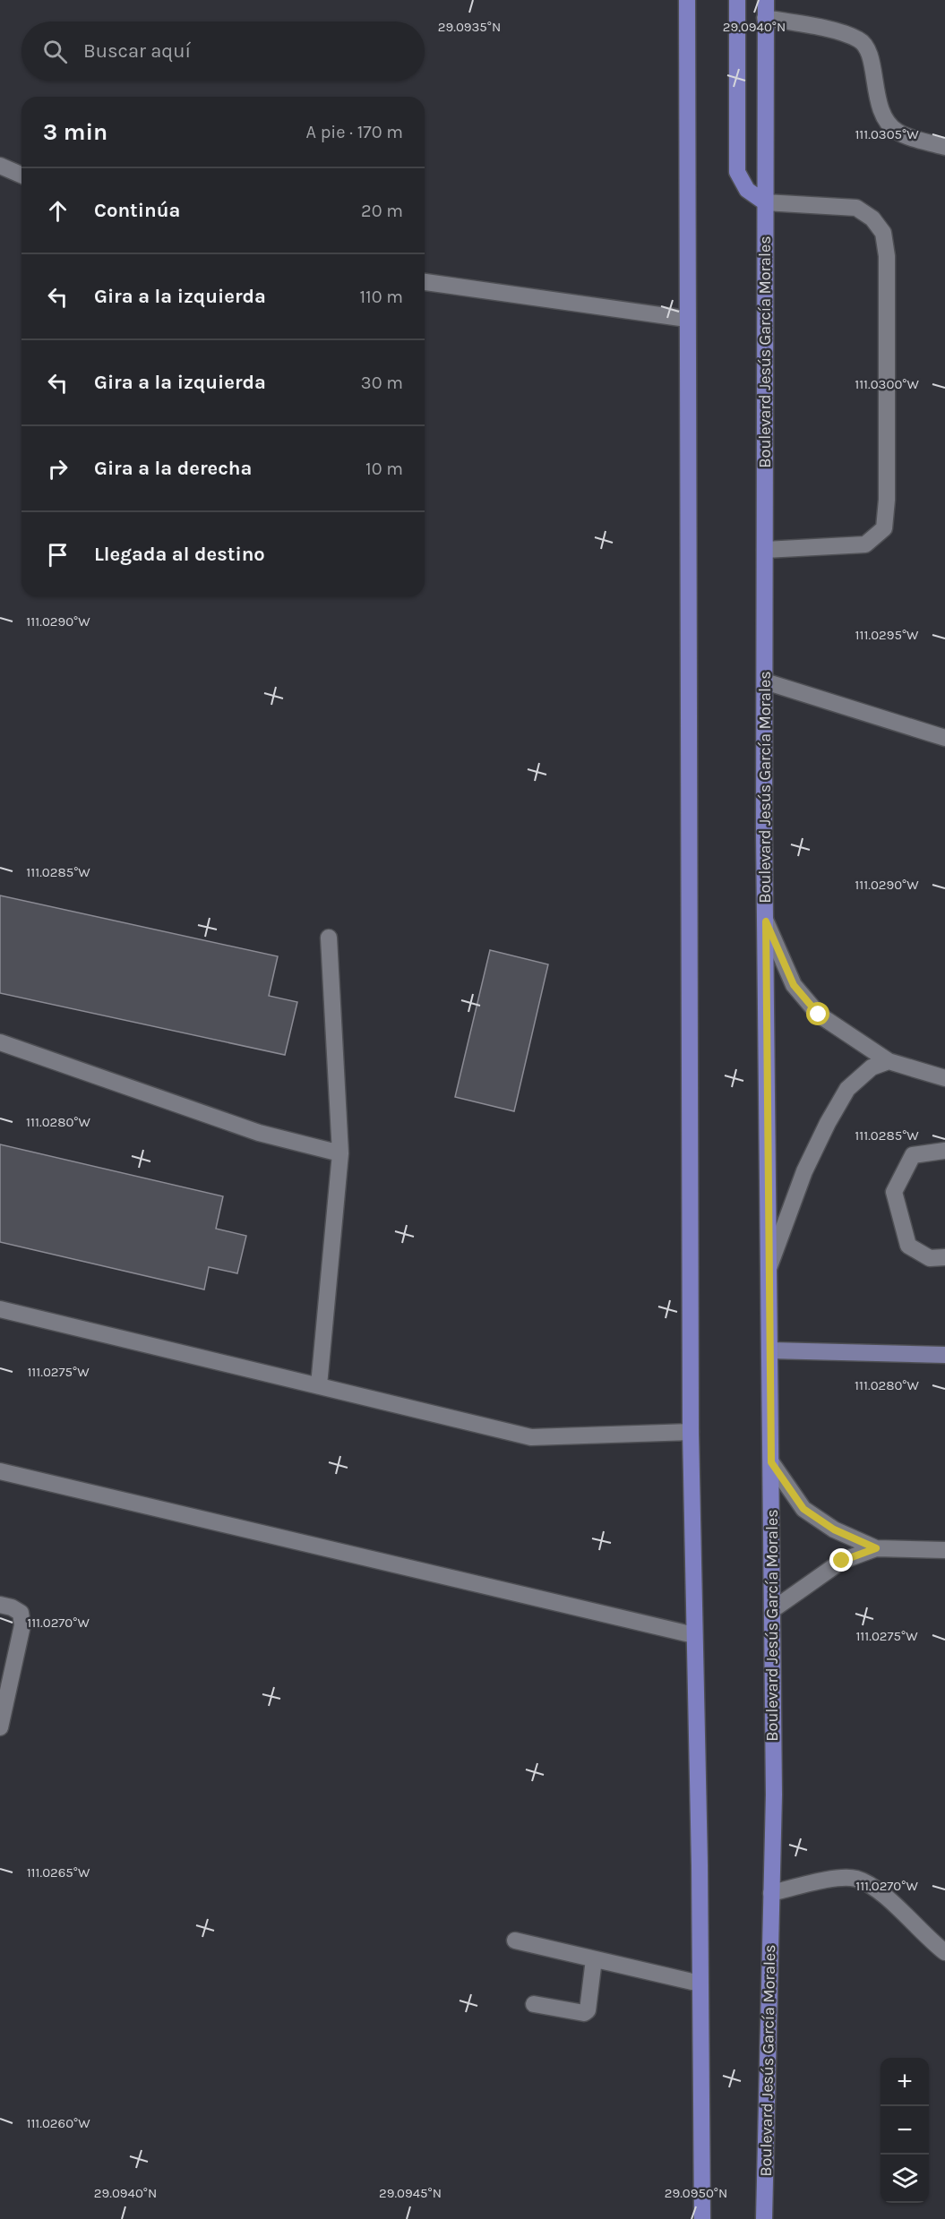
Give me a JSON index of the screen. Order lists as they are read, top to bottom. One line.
{"streets":{"main road":["Boulevard Jesús García Morales"]},"page":{"search":"Buscar aquí","heading":["3 min","A pie · 170 m"],"list":[["Continúa","20 m"],["Gira a la izquierda","110 m"],["Gira a la izquierda","30 m"],["Gira a la derecha","10 m"],"Llegada al destino"],"map_buttons":["+","−"]},"coordinates":["29.0935°N","29.0940°N","111.0305°W","111.0300°W","111.0290°W","111.0295°W","111.0285°W","111.0280°W","111.0275°W","111.0270°W","111.0265°W","111.0260°W","29.0945°N","29.0950°N"]}
